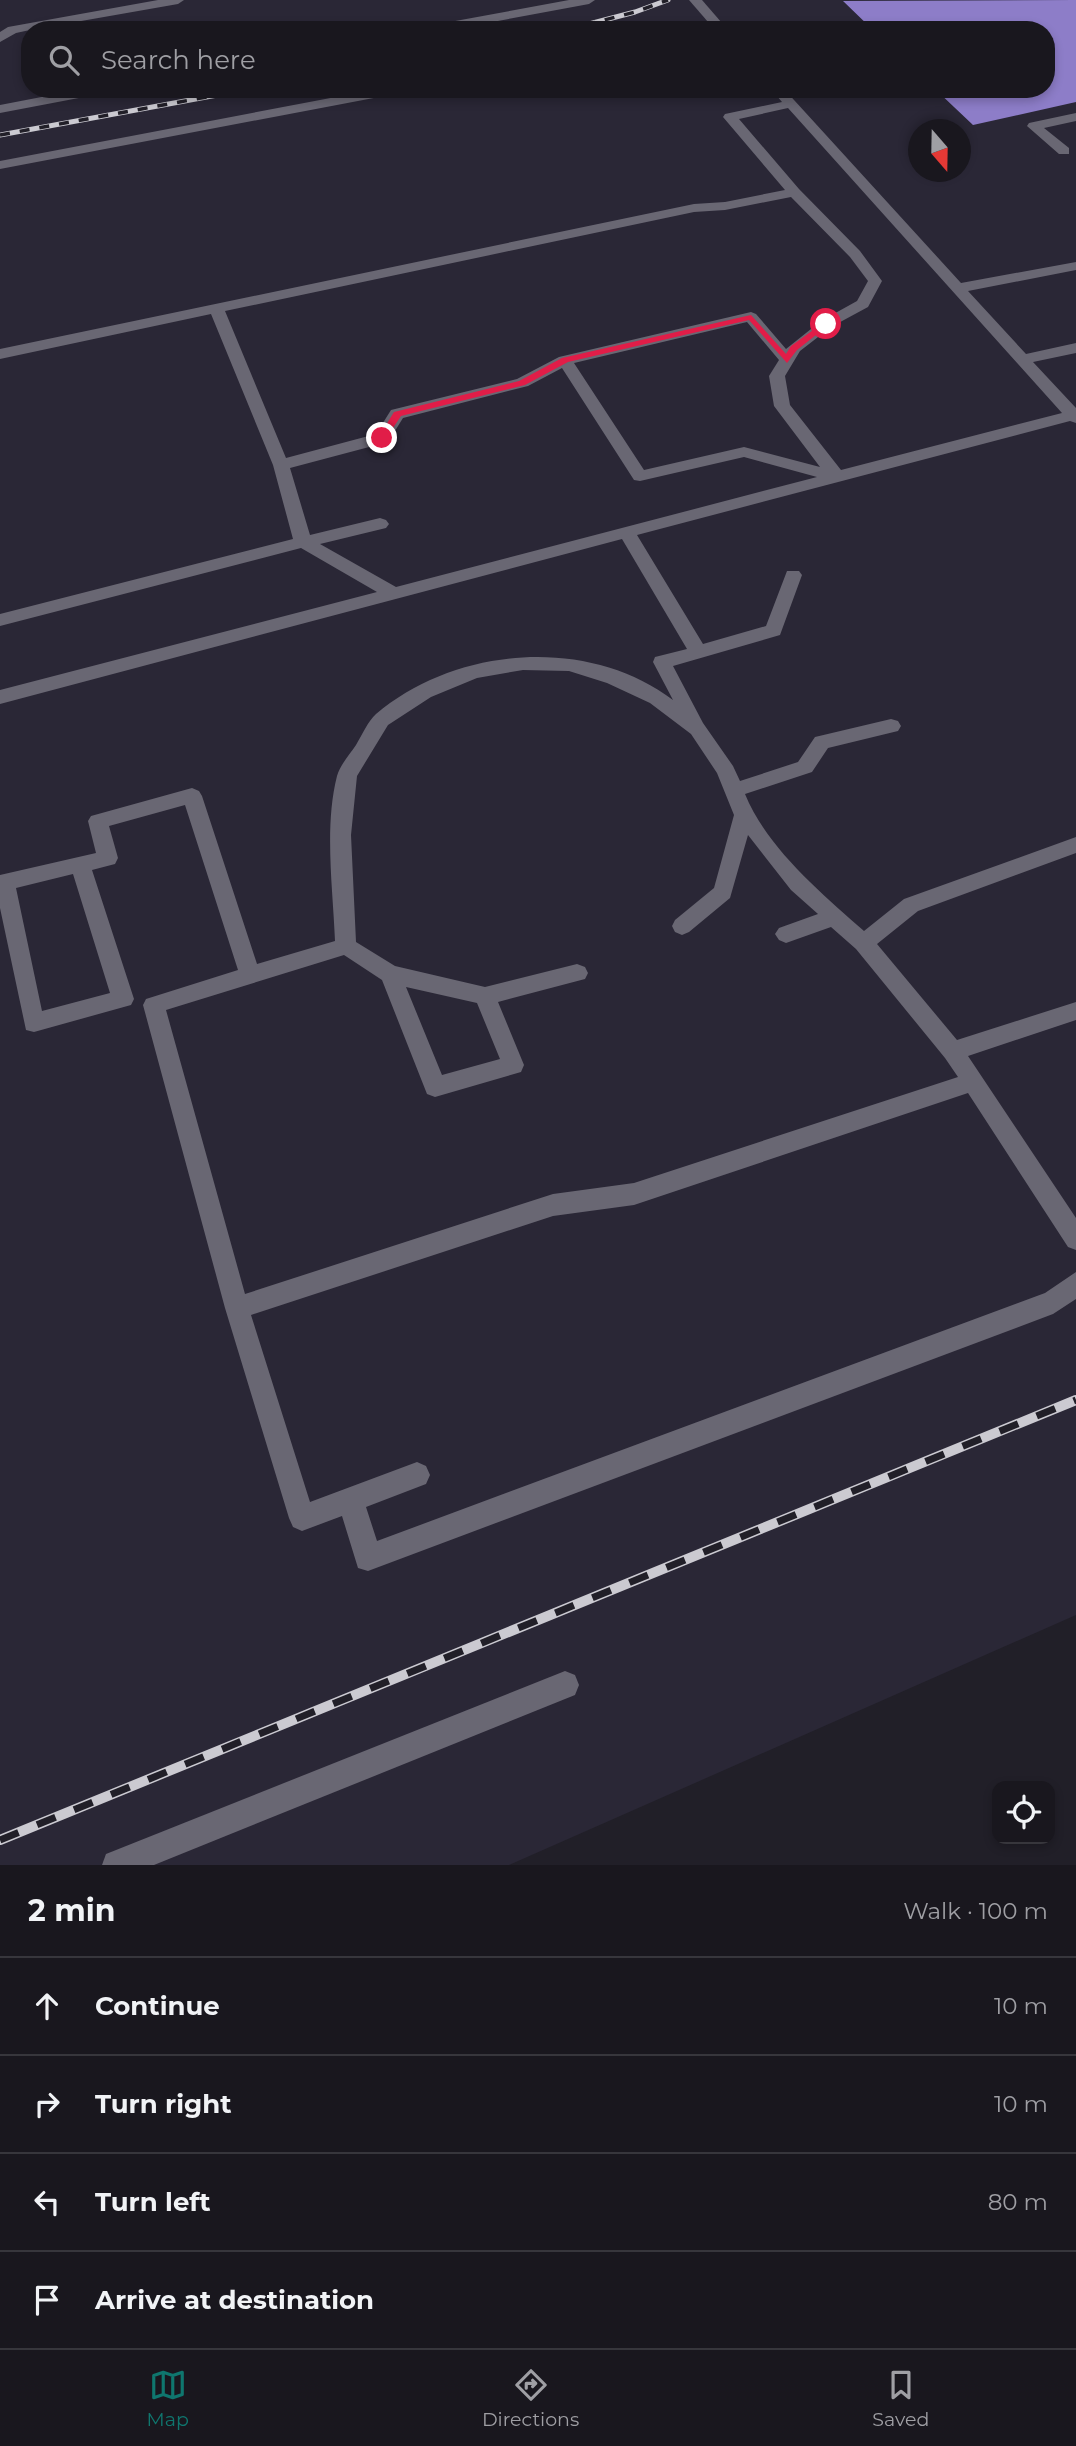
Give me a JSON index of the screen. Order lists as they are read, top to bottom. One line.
{"north":"bottom","page":{"search":"Search here","heading":["2 min","Walk · 100 m"],"list":[["Continue","10 m"],["Turn right","10 m"],["Turn left","80 m"],"Arrive at destination"],"nav":["Map","Directions","Saved"]}}
